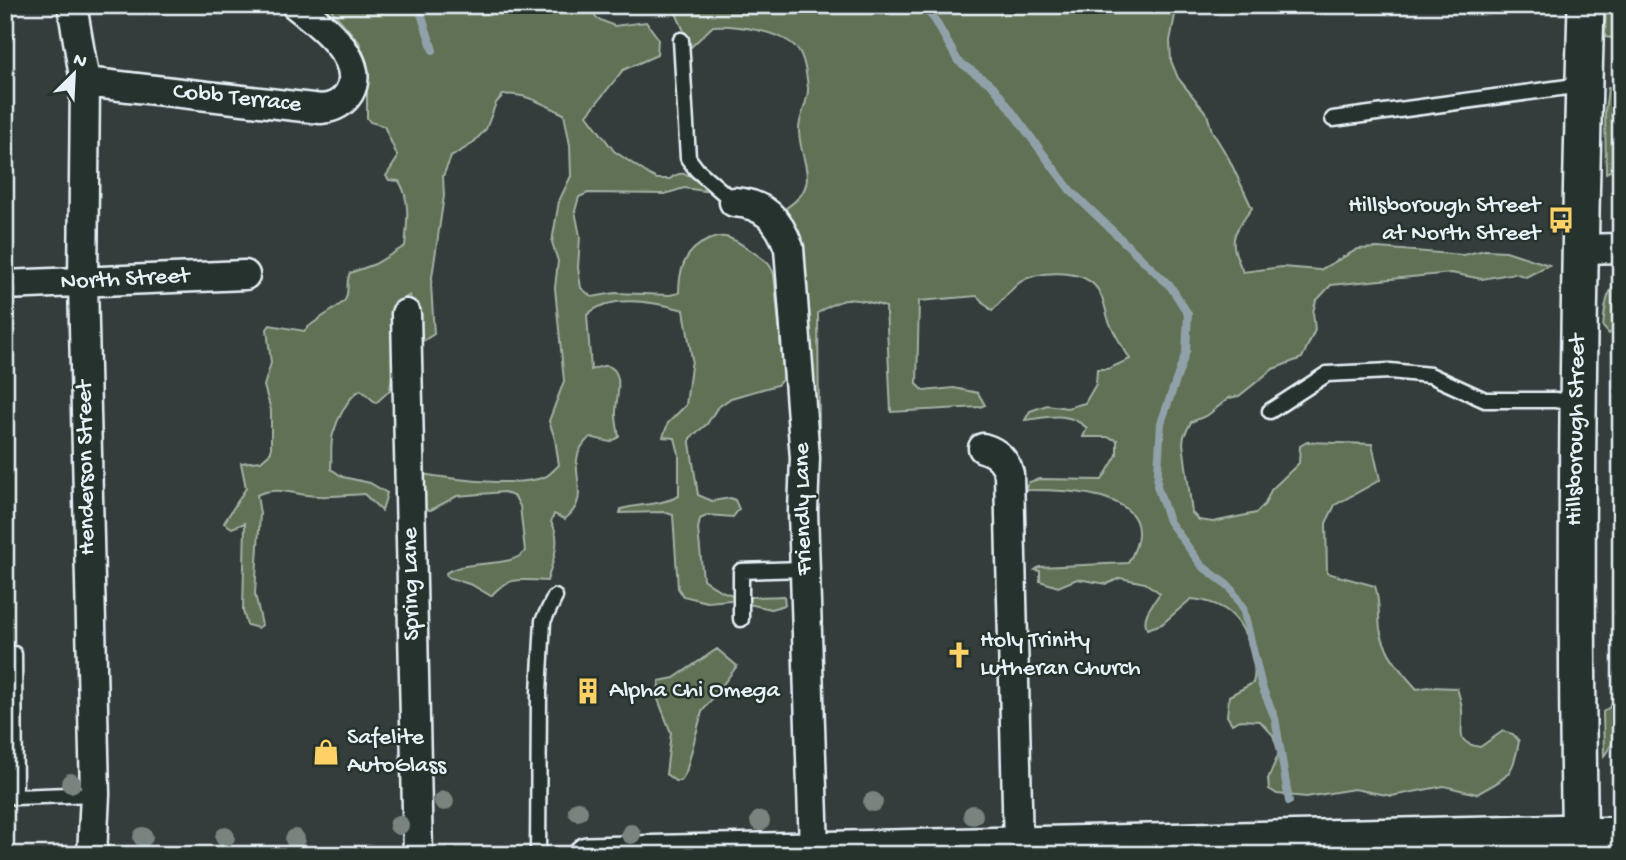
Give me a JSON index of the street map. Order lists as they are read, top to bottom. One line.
{"streets":{"street":["Cobb Terrace","North Street","Hillsborough Street","Henderson Street","Friendly Lane","Spring Lane"]},"crossings":[["Cobb Terrace","Henderson Street"],["North Street","Henderson Street"]],"places":{"bus stop":["Hillsborough Street at North Street"],"church":["Holy Trinity Lutheran Church"],"building":["Alpha Chi Omega"],"shop":["Safelite AutoGlass"]},"north":"top right"}
